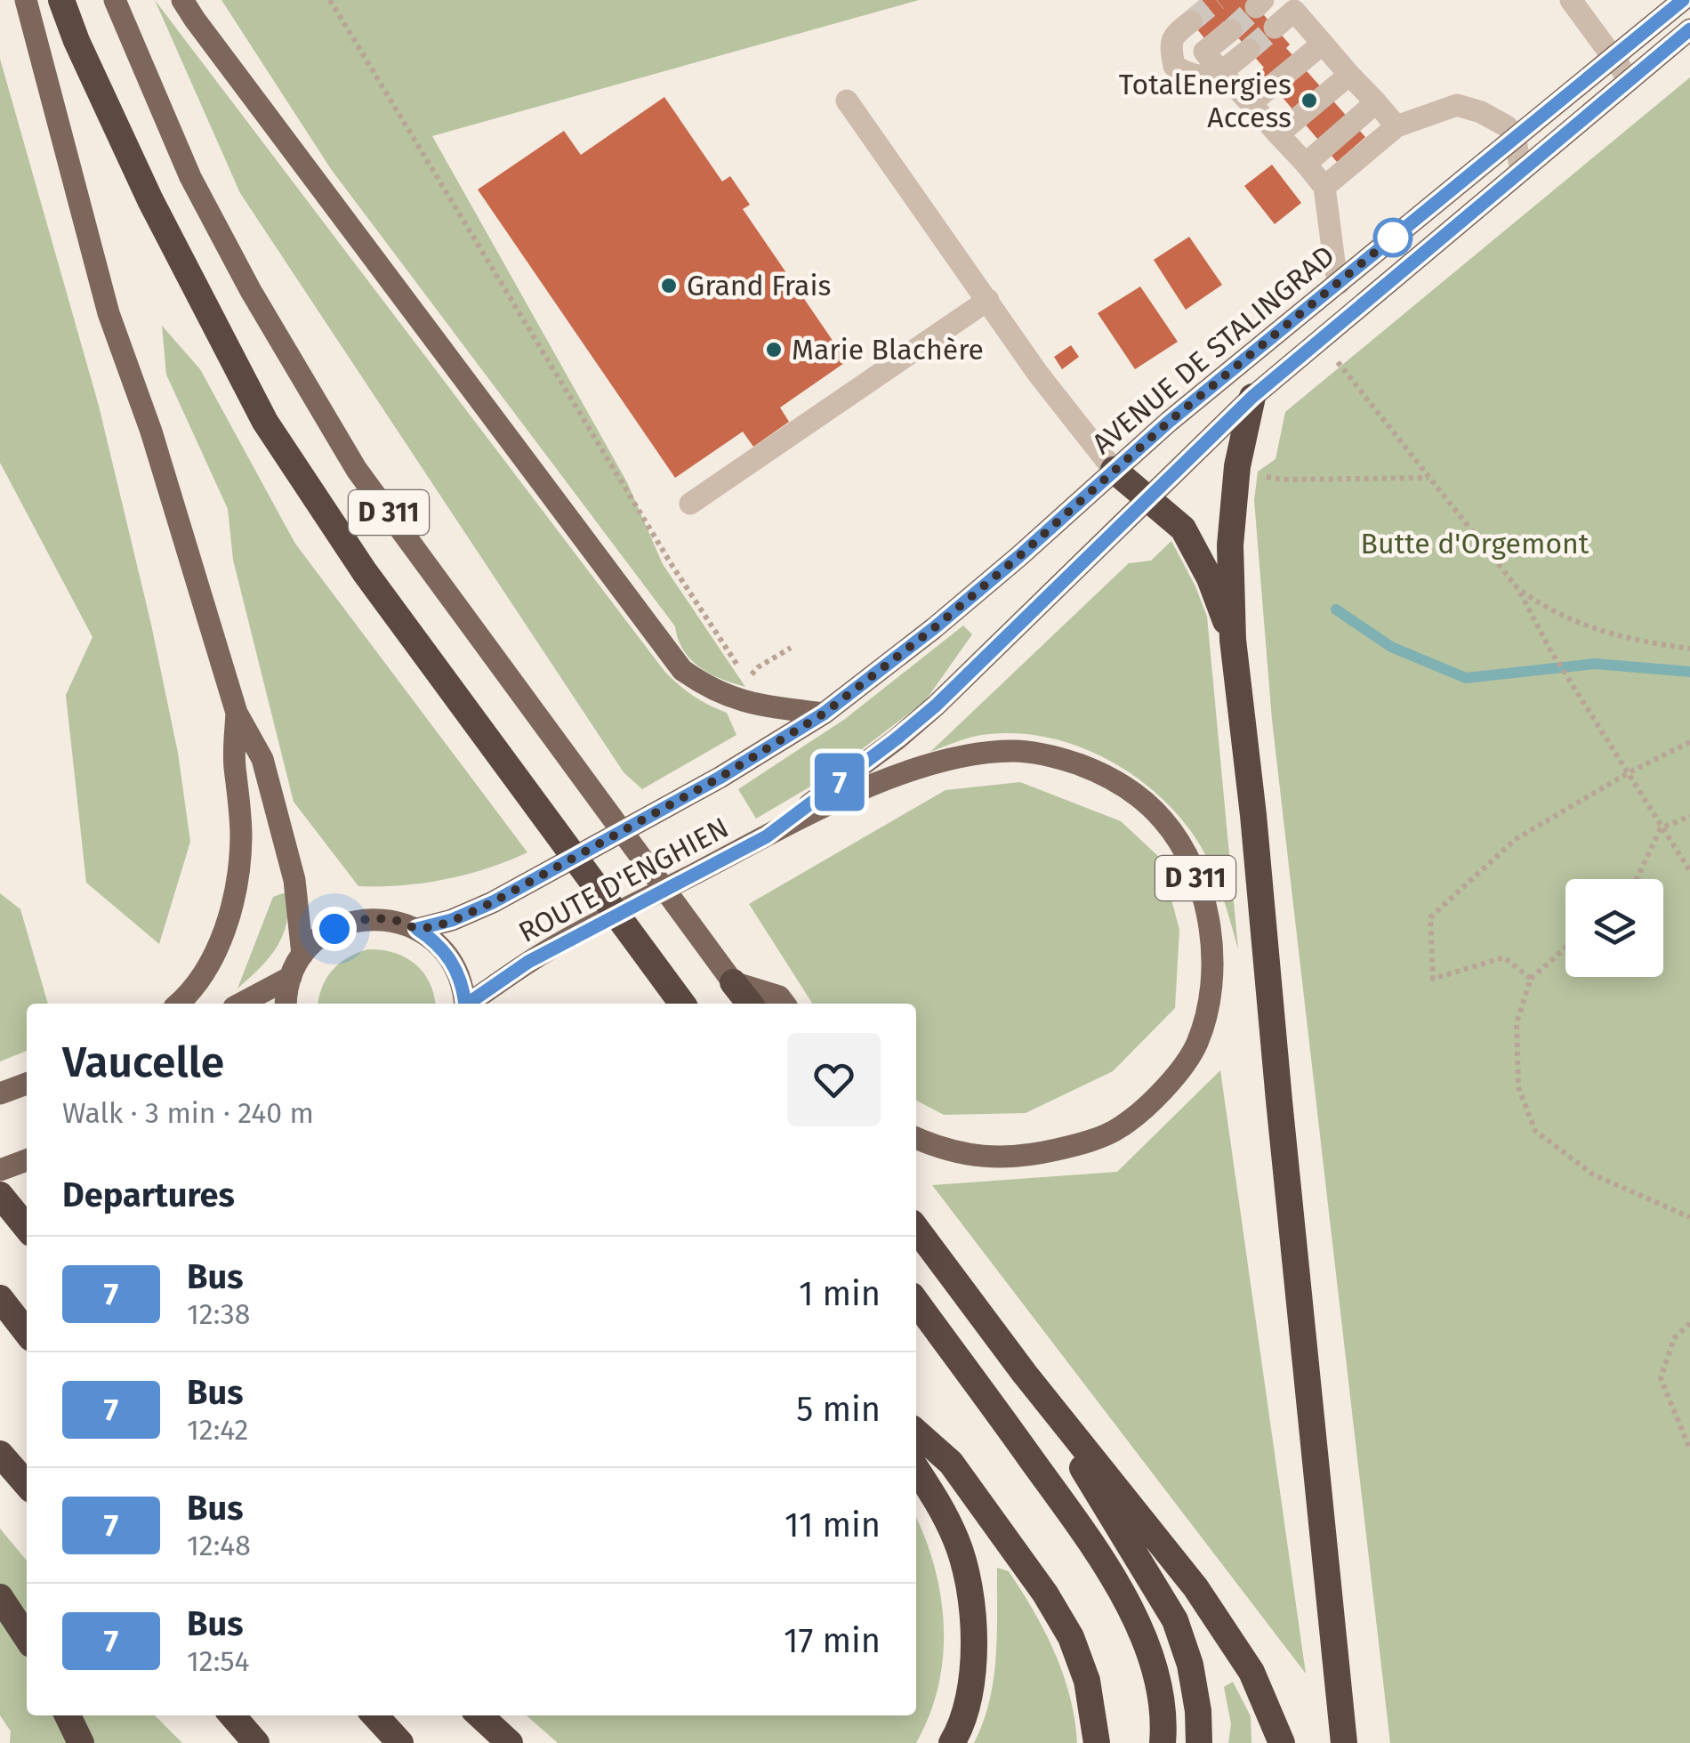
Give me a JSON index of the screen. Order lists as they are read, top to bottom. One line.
{"streets":{"main road":["AVENUE DE STALINGRAD","D 311","ROUTE D'ENGHIEN"]},"crossings":[["AVENUE DE STALINGRAD","D 311"],["AVENUE DE STALINGRAD","ROUTE D'ENGHIEN"],["D 311","ROUTE D'ENGHIEN"]],"parks":["Butte d'Orgemont"],"places":["TotalEnergies Access","Grand Frais","Marie Blachère"],"lines":["bus line 7"],"page":{"on_map":"7","heading":[["Vaucelle","Walk · 3 min · 240 m"],"Departures"],"list":[{"mark":"7","name":"Bus","note":"12:38","value":"1 min"},{"mark":"7","name":"Bus","note":"12:42","value":"5 min"},{"mark":"7","name":"Bus","note":"12:48","value":"11 min"},{"mark":"7","name":"Bus","note":"12:54","value":"17 min"}]}}
